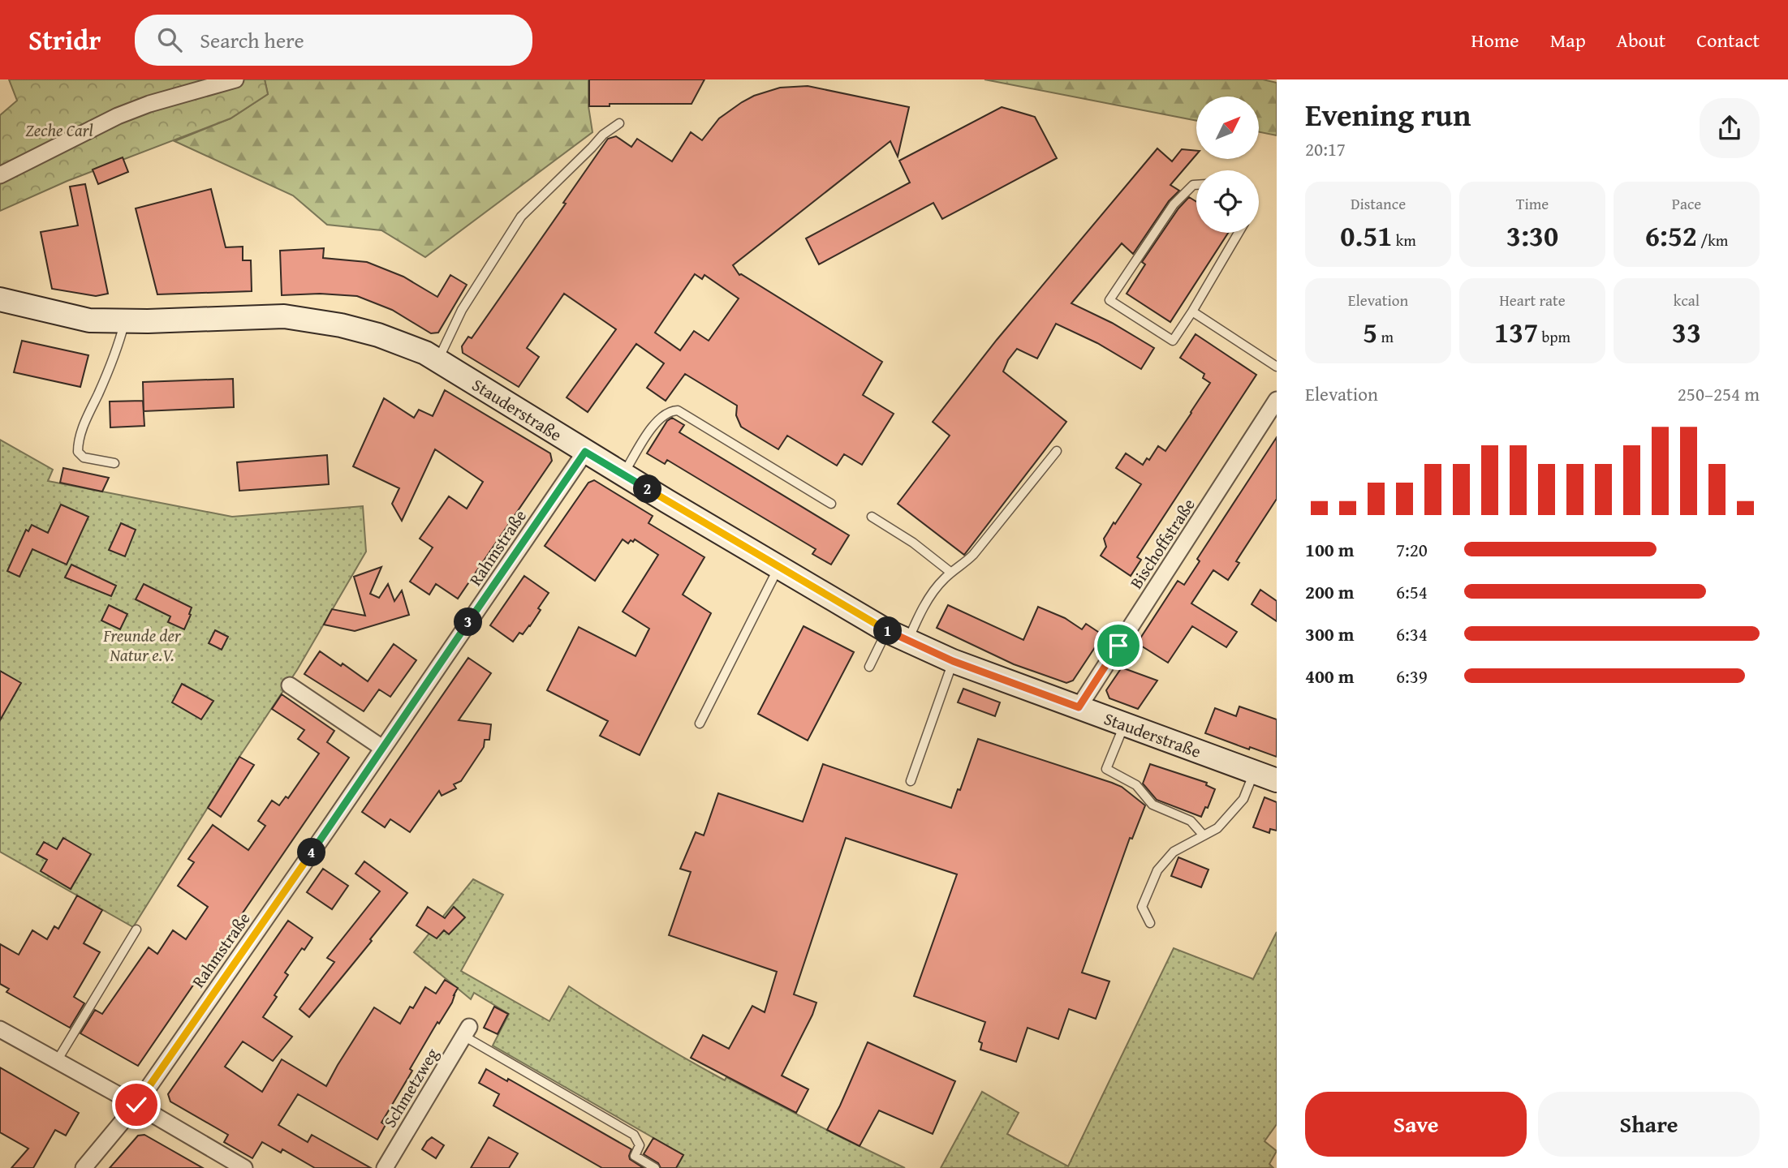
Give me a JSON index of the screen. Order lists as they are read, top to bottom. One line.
{"streets":{"main road":["Stauderstraße"],"street":["Bischoffstraße","Rahmstraße","Schmetzweg"]},"crossings":[["Stauderstraße","Bischoffstraße"],["Stauderstraße","Rahmstraße"]],"parks":["Zeche Carl","Freunde der Natur e.V."],"north":"top right","page":{"header":"Stridr","search":"Search here","nav":["Home","Map","About","Contact"],"heading":["Evening run","20:17"],"stats":[["Distance","0.51 km"],["Time","3:30"],["Pace","6:52 /km"],["Elevation","5 m"],["Heart rate","137 bpm"],["kcal","33"]],"chart":["Elevation","250–254 m"],"pins":["2","3","1","4"],"list":[{"name":"100 m","note":"7:20"},{"name":"200 m","note":"6:54"},{"name":"300 m","note":"6:34"},{"name":"400 m","note":"6:39"}],"buttons":["Save","Share"]}}
